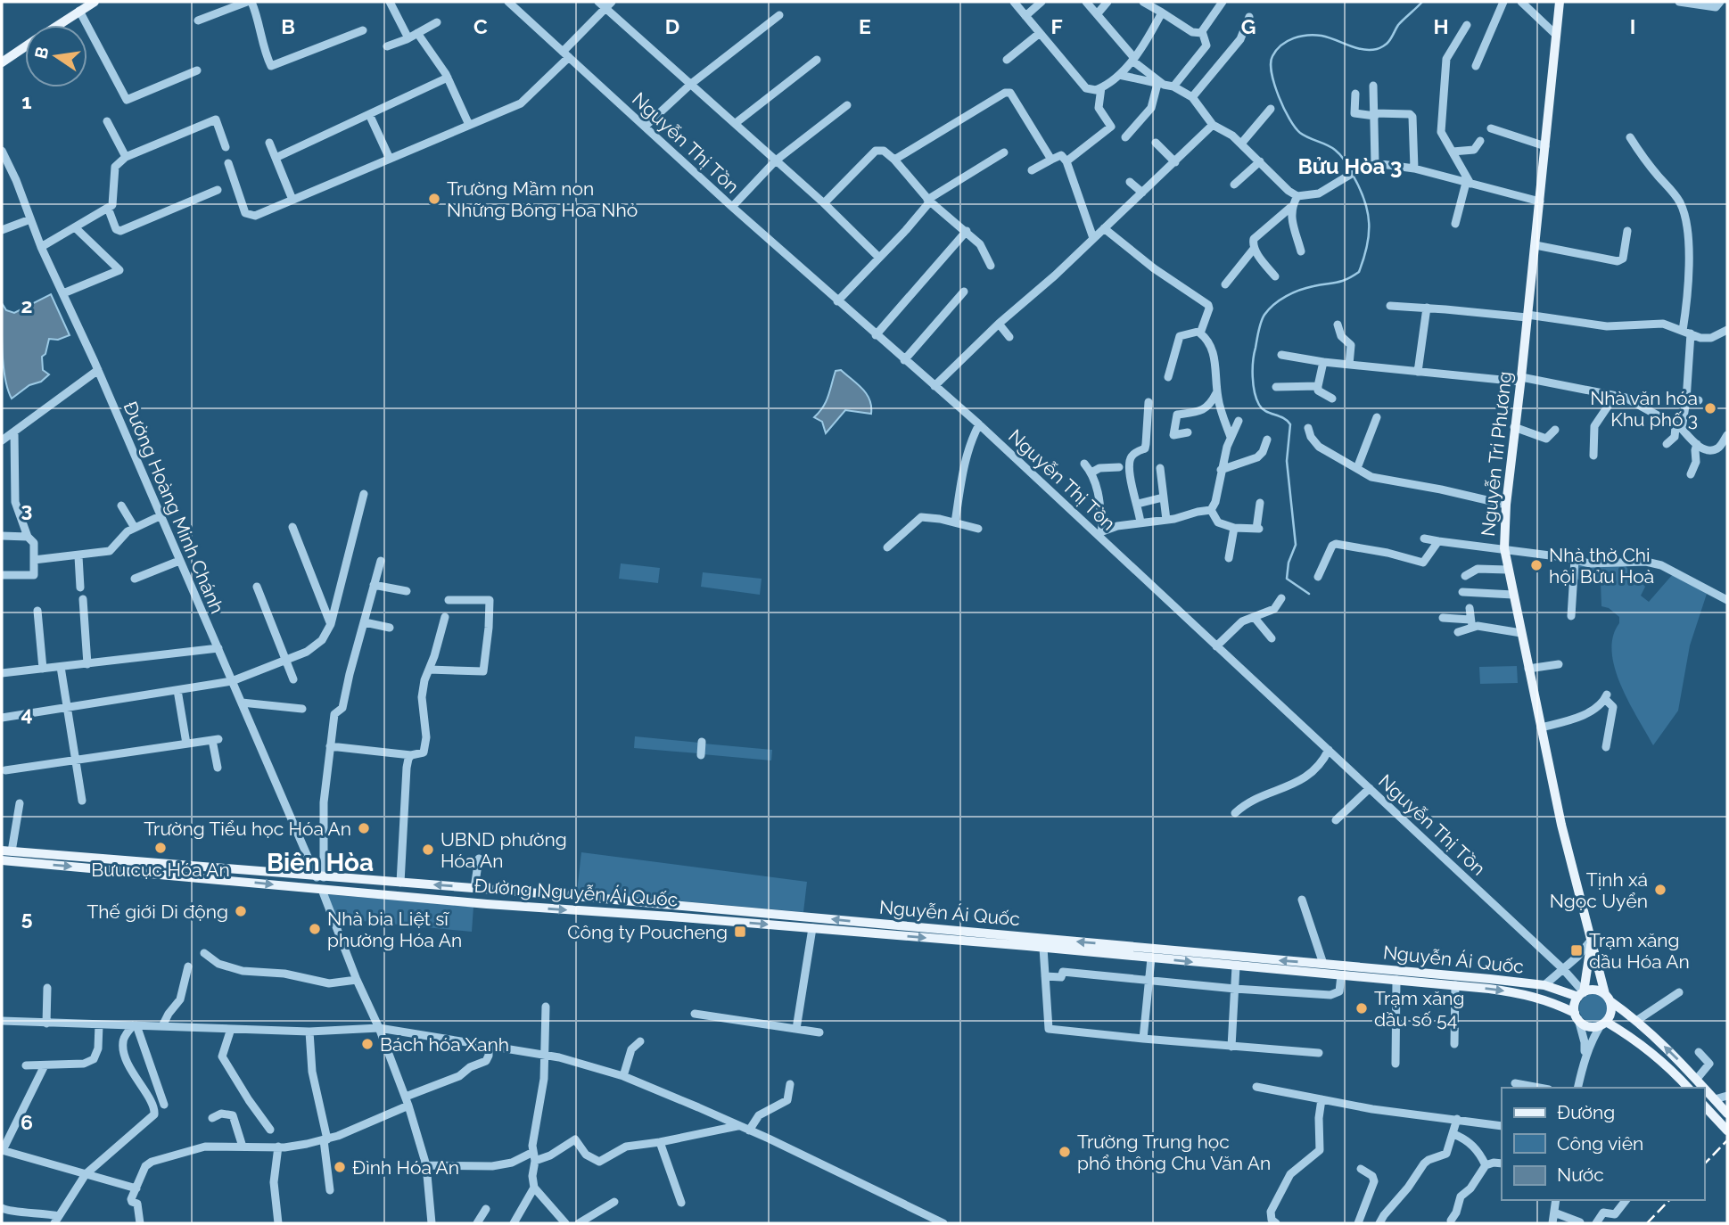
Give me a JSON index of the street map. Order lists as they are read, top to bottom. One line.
{"streets":{"main road":["Nguyễn Tri Phương","Đường Nguyễn Ái Quốc","Nguyễn Ái Quốc"],"street":["Nguyễn Thị Tồn","Đường Hoàng Minh Chánh"]},"crossings":[["Nguyễn Thị Tồn","Nguyễn Tri Phương"],["Nguyễn Thị Tồn","Nguyễn Ái Quốc"],["Nguyễn Tri Phương","Nguyễn Ái Quốc"],["Đường Hoàng Minh Chánh","Nguyễn Ái Quốc"],["Đường Nguyễn Ái Quốc","Nguyễn Ái Quốc"]],"districts":["Bửu Hòa 3","Biên Hòa"],"places":{"other":["Trường Mầm non Những Bông Hoa Nhỏ","Nhà văn hóa Khu phố 3","Nhà thờ Chi hội Bửu Hoà","Trường Tiểu học Hóa An","Bưu cục Hóa An","UBND phường Hóa An","Tịnh xá Ngọc Uyển","Thế giới Di động","Nhà bia Liệt sĩ phường Hóa An","Trạm xăng dầu số 54","Bách hóa Xanh","Trường Trung học phổ thông Chu Văn An","Đình Hóa An"],"transit":["Công ty Poucheng","Trạm xăng dầu Hóa An"]},"legend":["Đường","Công viên","Nước"],"north":"left","grid":{"columns":["B","C","D","E","F","G","H","I"],"rows":["1","2","3","4","5","6"]}}
